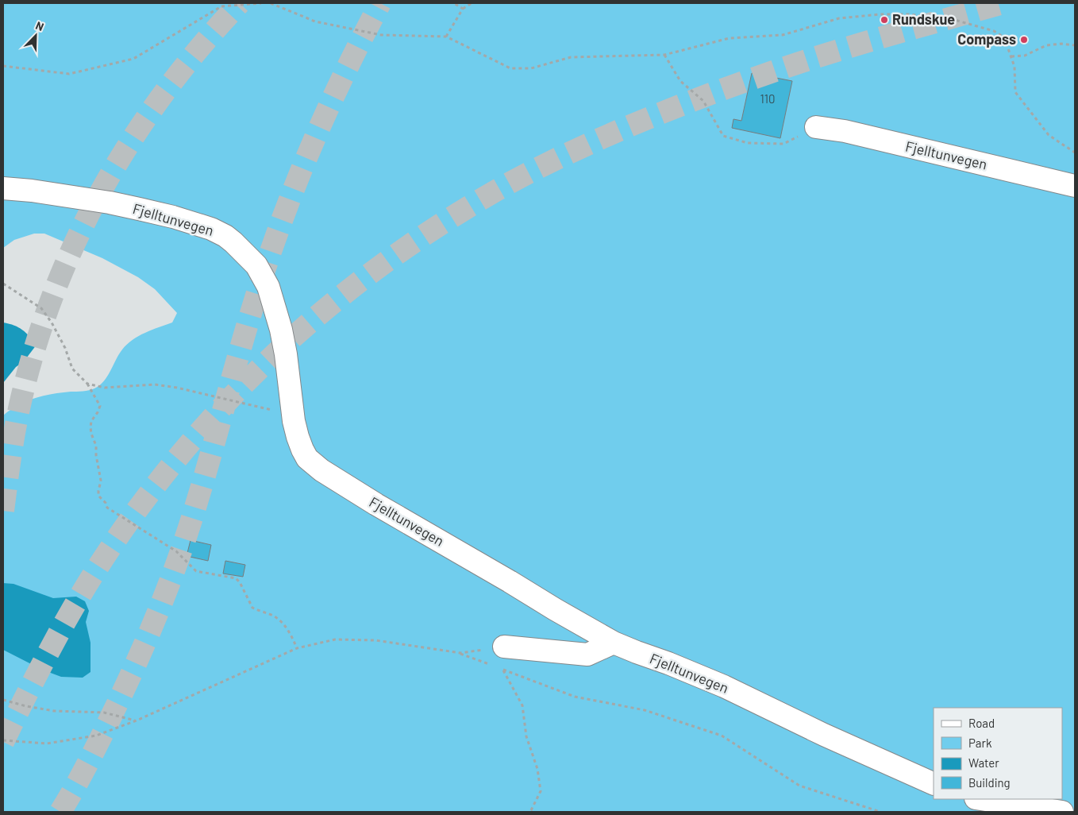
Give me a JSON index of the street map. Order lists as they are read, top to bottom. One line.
{"streets":{"street":["Fjelltunvegen"]},"places":["Rundskue","Compass"],"house_numbers":["110"],"legend":["Road","Park","Water","Building"],"north":"top right"}
